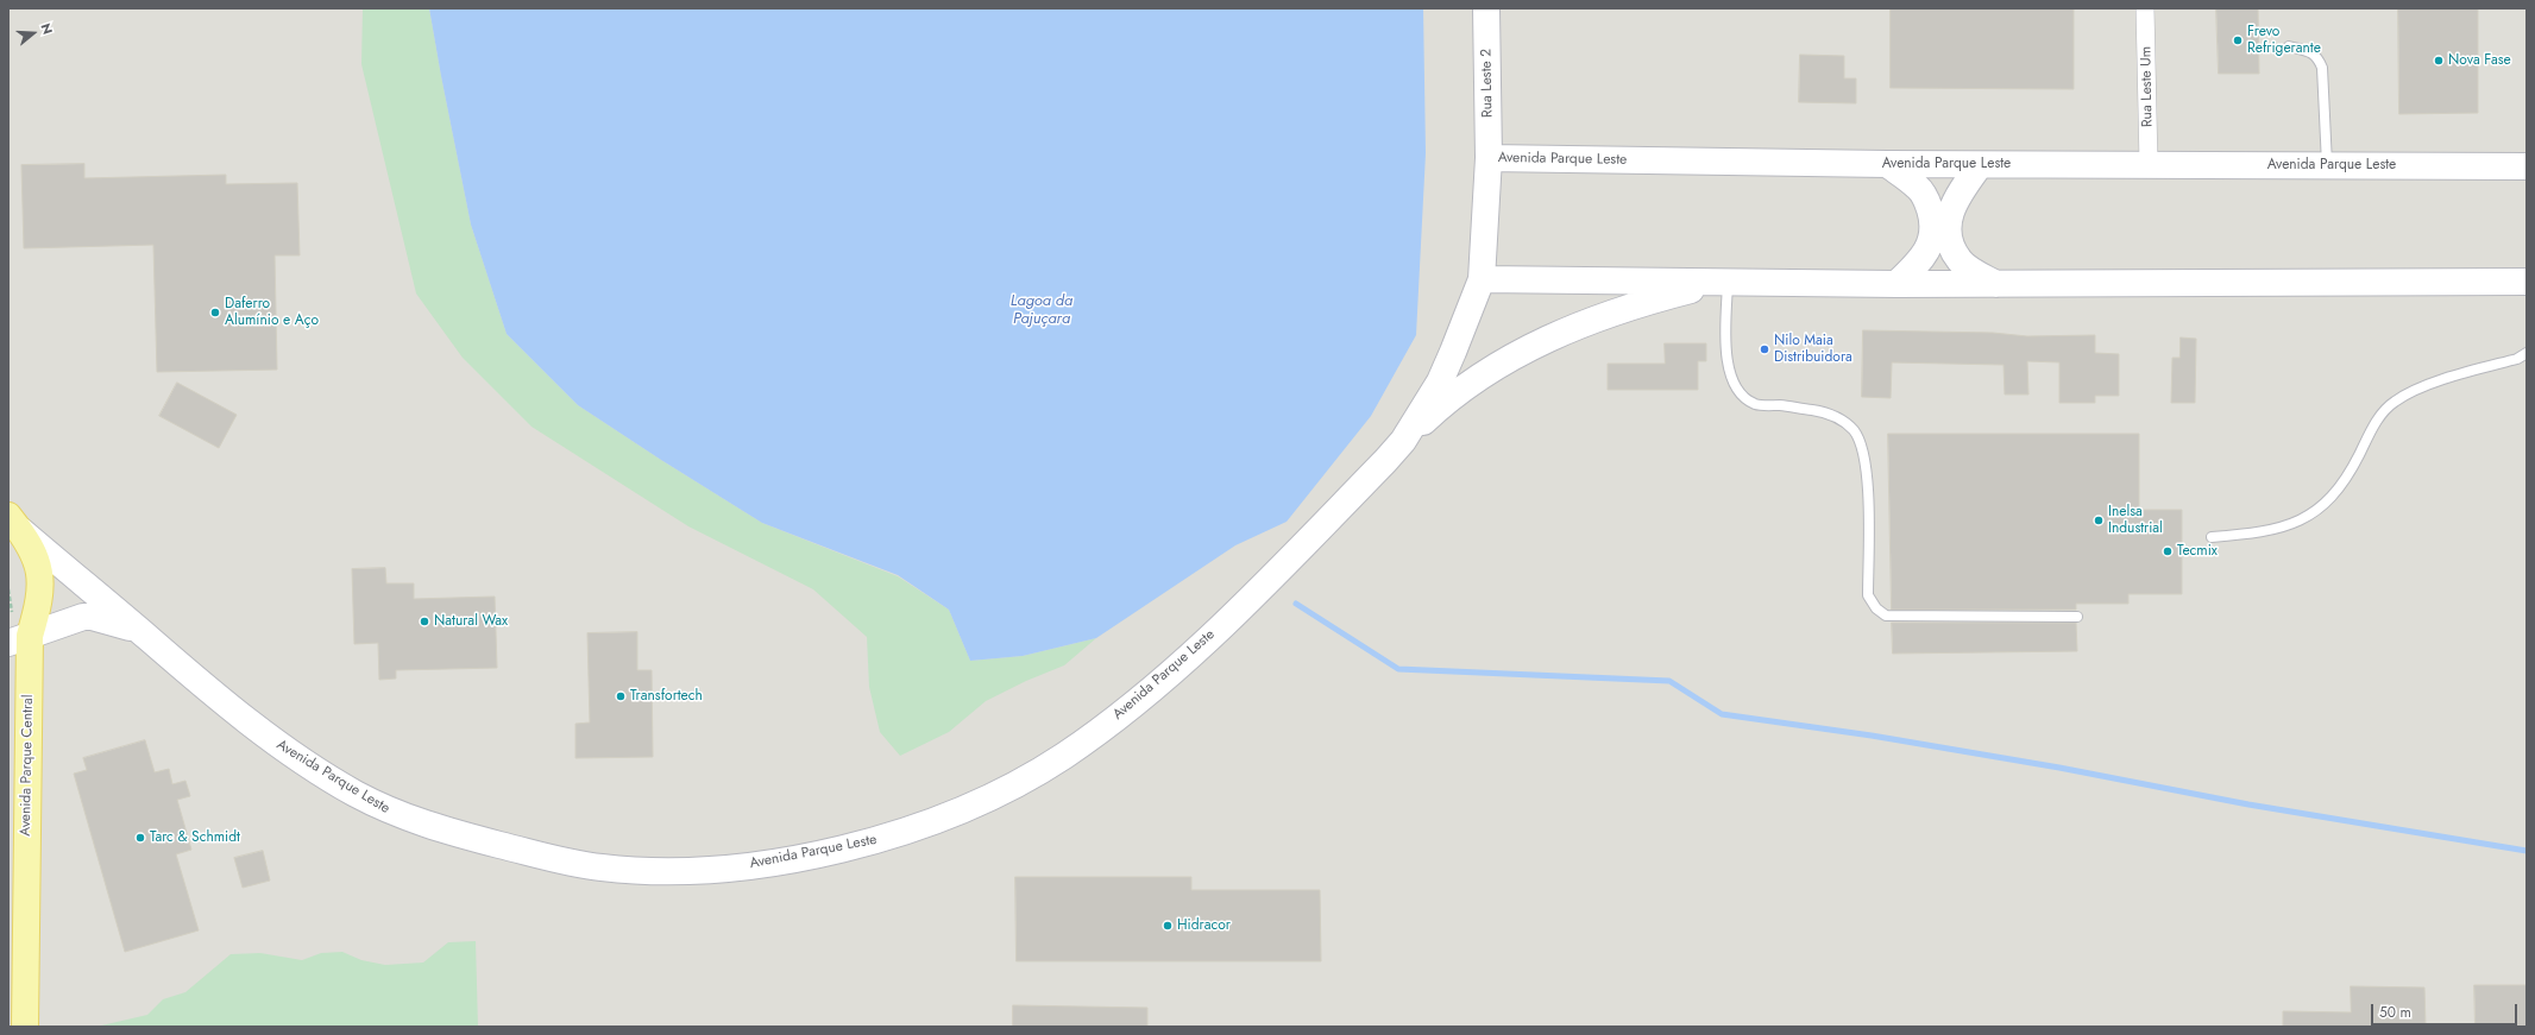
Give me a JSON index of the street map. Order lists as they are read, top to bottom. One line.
{"streets":{"main road":["Avenida Parque Central"],"street":["Rua Leste 2","Rua Leste Um","Avenida Parque Leste"]},"crossings":[["Rua Leste 2","Avenida Parque Leste"],["Rua Leste Um","Avenida Parque Leste"],["Avenida Parque Leste","Avenida Parque Central"]],"water":["Lagoa da Pajuçara"],"places":["Frevo Refrigerante","Nova Fase","Daferro Alumínio e Aço","Nilo Maia Distribuidora","Inelsa Industrial","Tecmix","Natural Wax","Transfortech","Tarc & Schmidt","Hidracor"],"scale_bar":"50 m","north":"right"}
